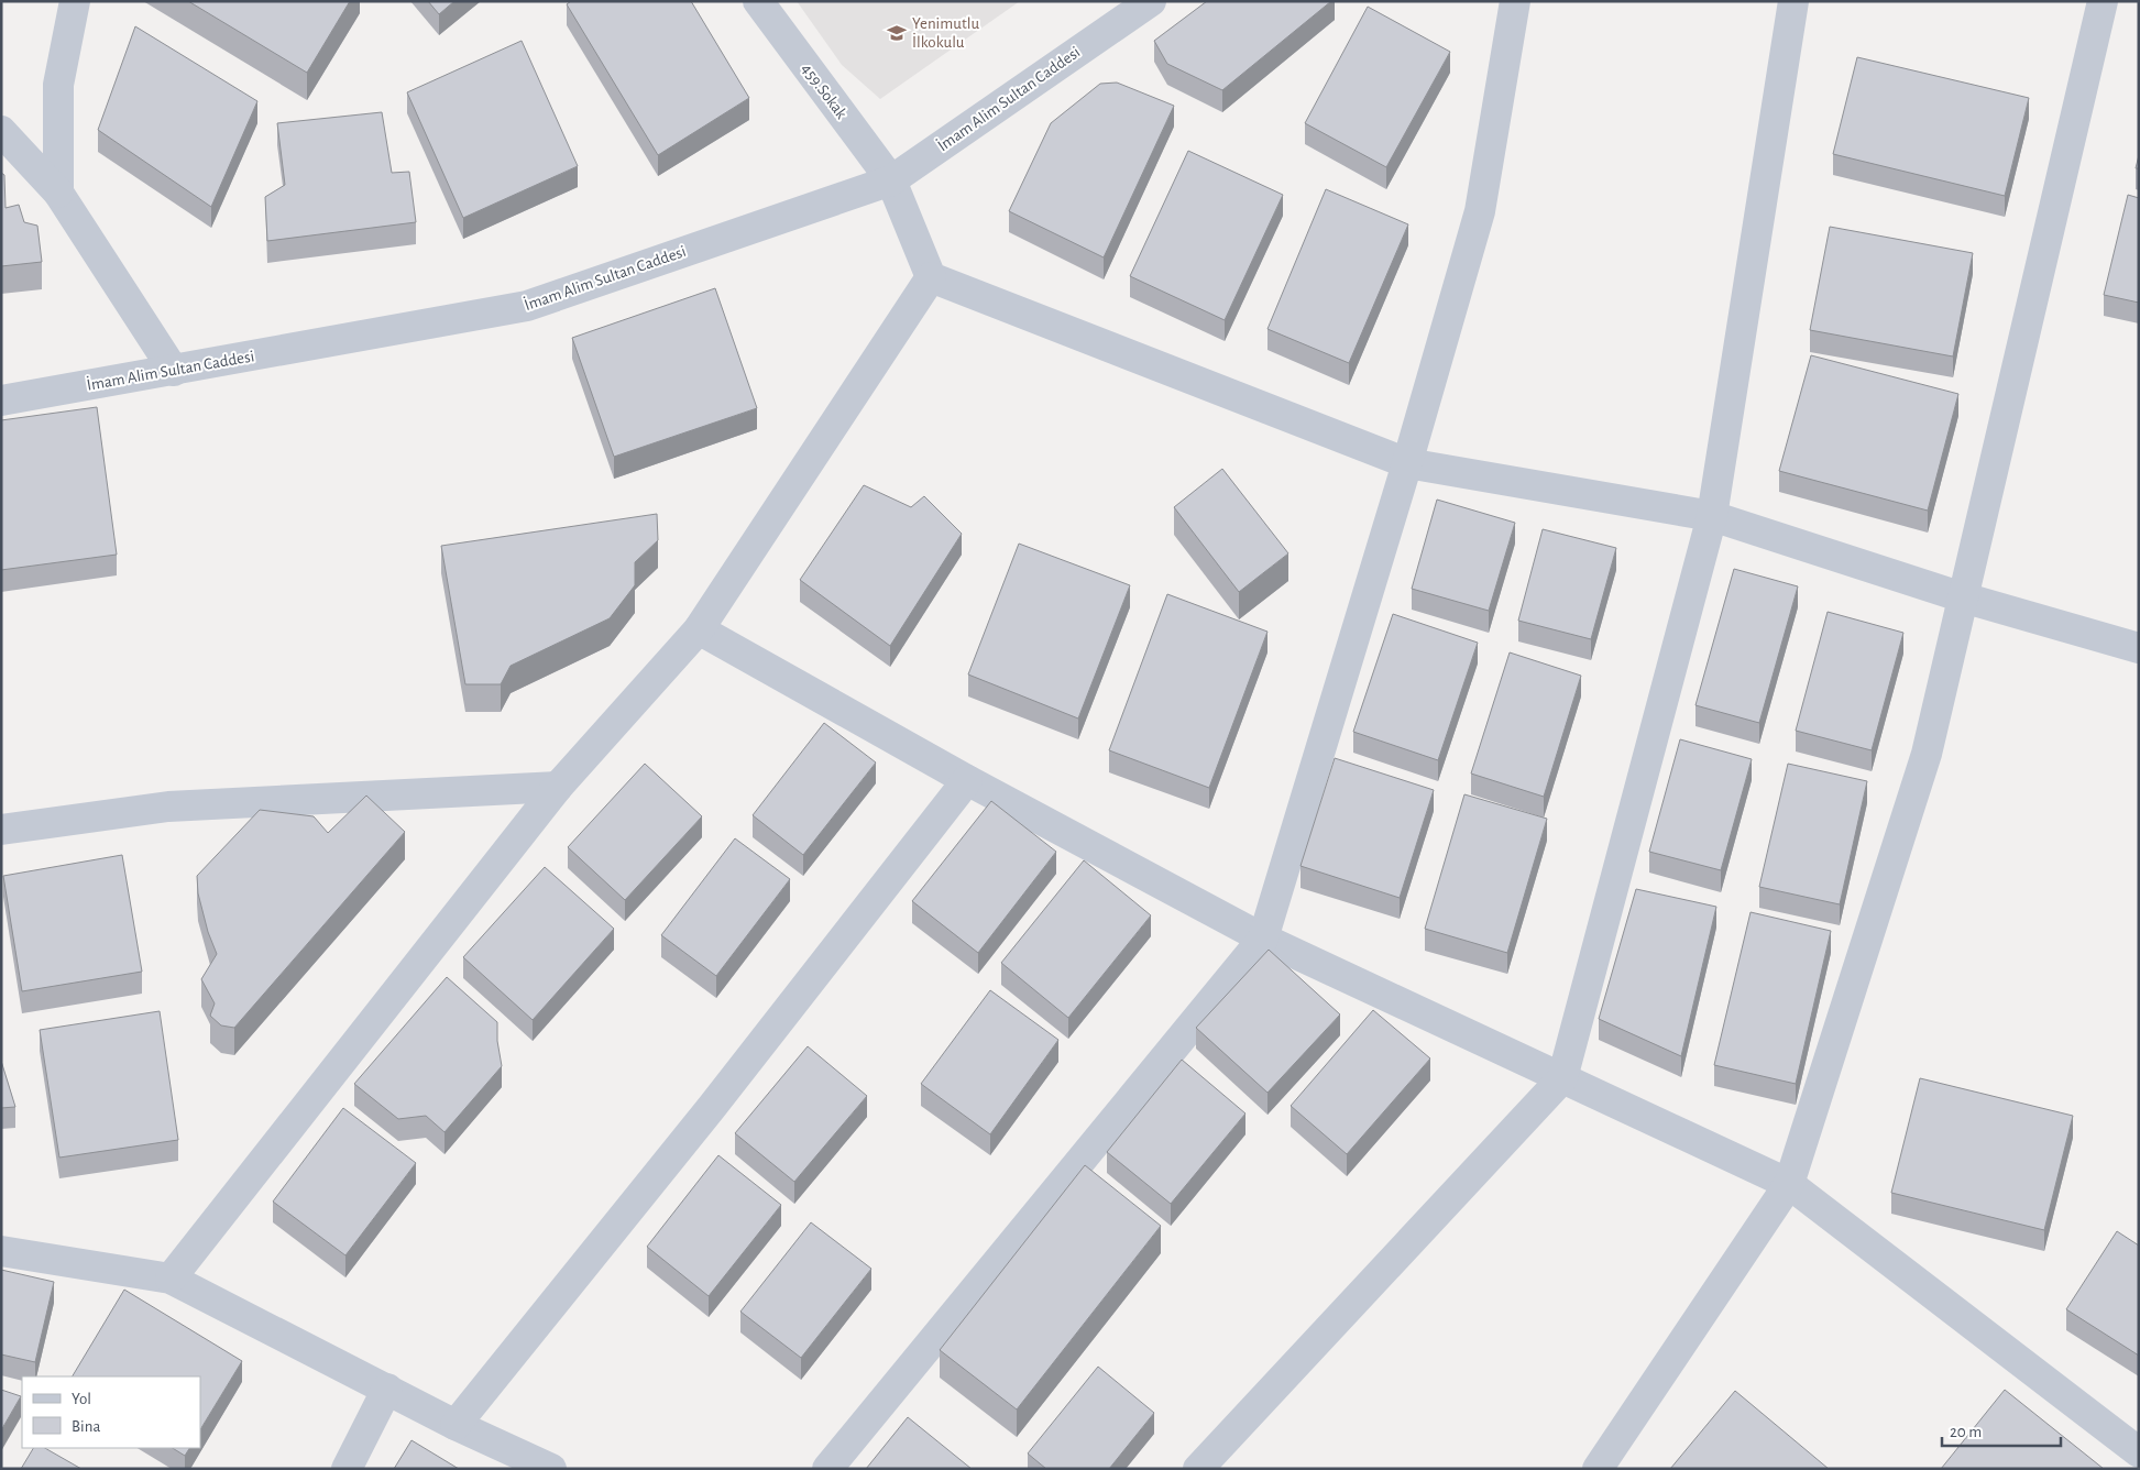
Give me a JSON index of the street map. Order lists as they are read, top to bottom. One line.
{"streets":{"street":["459.Sokak","İmam Alim Sultan Caddesi"]},"crossings":[["459.Sokak","İmam Alim Sultan Caddesi"]],"places":{"school or university":["Yenimutlu İlkokulu"]},"legend":["Yol","Bina"],"scale_bar":"20 m"}
